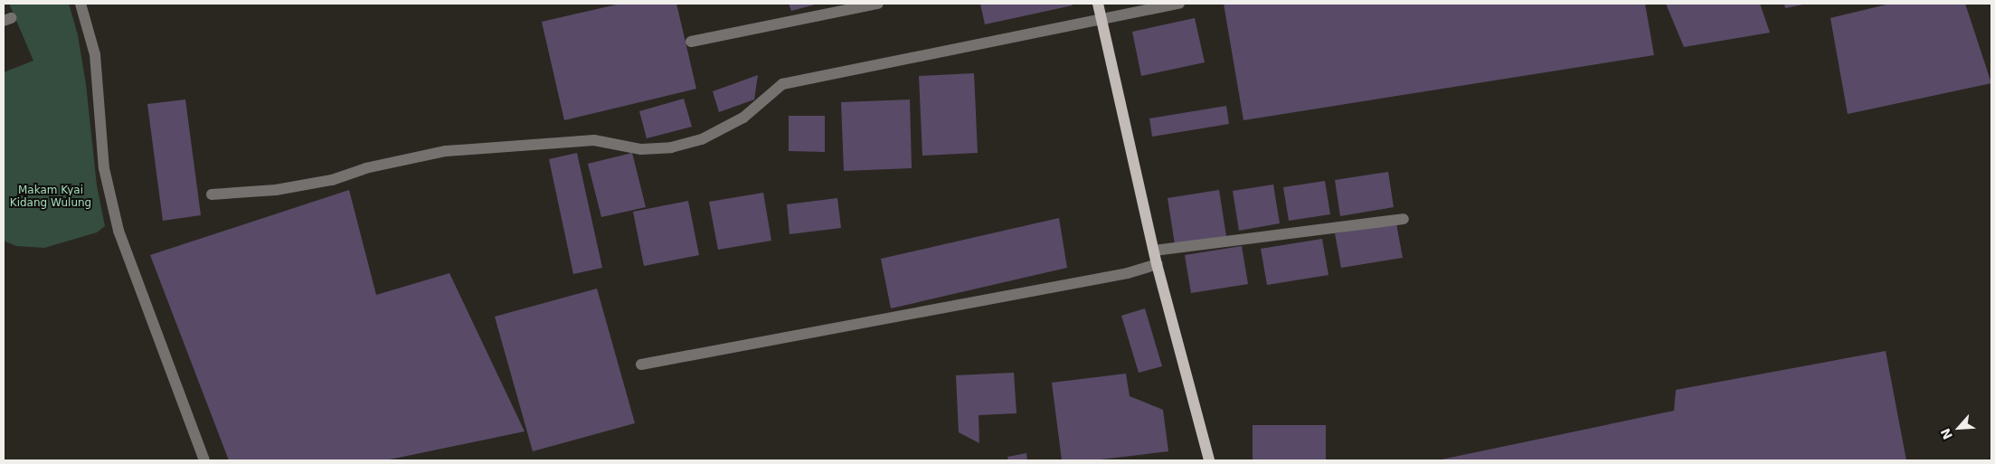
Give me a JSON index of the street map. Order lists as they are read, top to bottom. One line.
{"parks":["Makam Kyai Kidang Wulung"],"north":"bottom left"}
